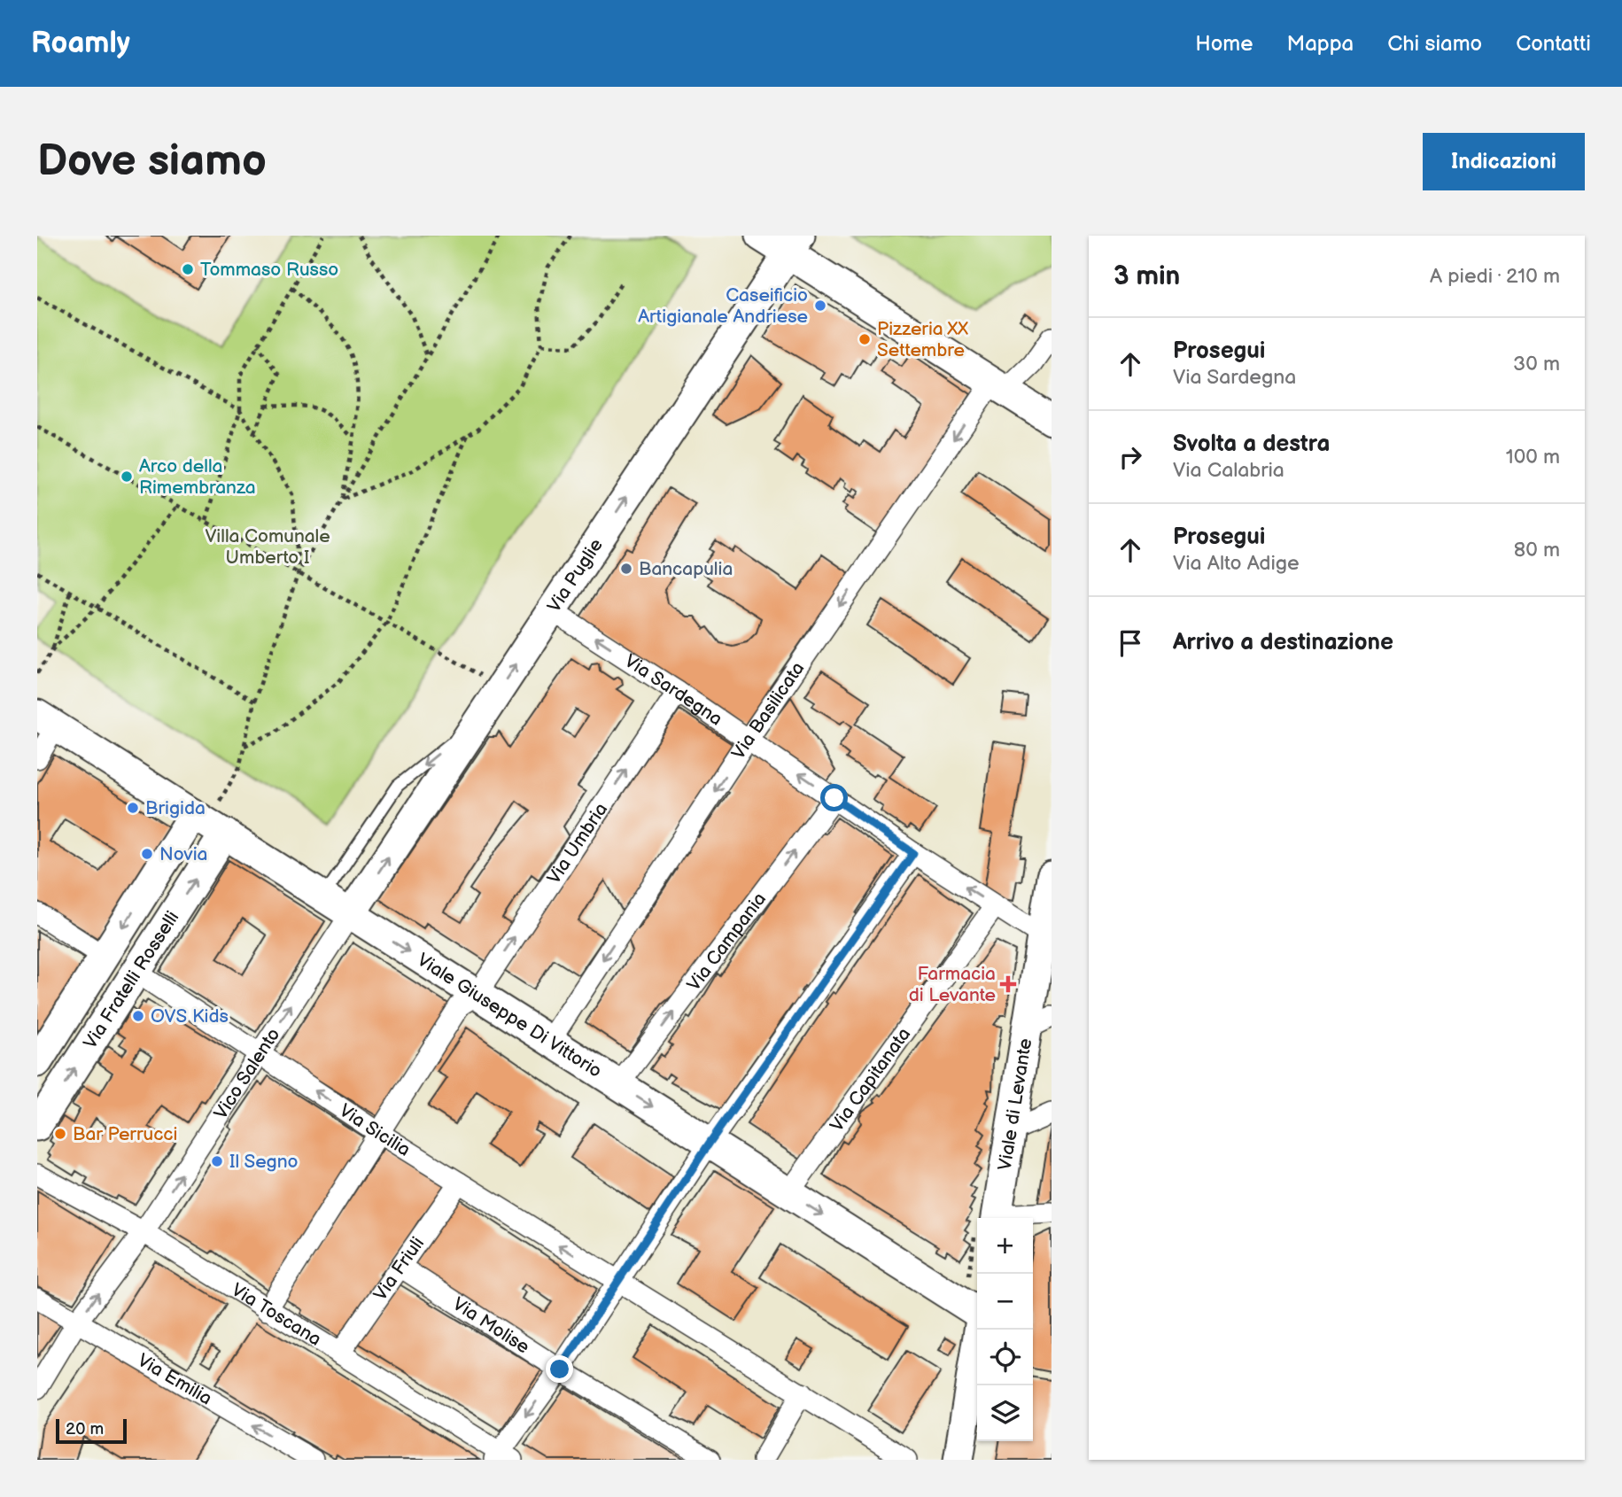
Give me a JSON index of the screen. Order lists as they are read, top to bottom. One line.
{"streets":{"street":["Via Puglie","Via Sardegna","Via Basilicata","Via Umbria","Via Campania","Via Fratelli Rosselli","Viale Giuseppe Di Vittorio","Vico Salento","Via Capitanata","Viale di Levante","Via Sicilia","Via Friuli","Via Toscana","Via Molise","Via Emilia"]},"crossings":[["Via Puglie","Via Sardegna"],["Via Puglie","Viale Giuseppe Di Vittorio"],["Via Puglie","Vico Salento"],["Via Sardegna","Via Basilicata"],["Via Sardegna","Via Umbria"],["Via Sardegna","Via Campania"],["Via Sardegna","Via Capitanata"],["Via Sardegna","Viale di Levante"],["Via Basilicata","Viale Giuseppe Di Vittorio"],["Via Umbria","Viale Giuseppe Di Vittorio"],["Via Umbria","Via Sicilia"],["Via Umbria","Via Toscana"],["Via Campania","Viale Giuseppe Di Vittorio"],["Via Fratelli Rosselli","Viale Giuseppe Di Vittorio"],["Via Fratelli Rosselli","Via Sicilia"],["Viale Giuseppe Di Vittorio","Vico Salento"],["Viale Giuseppe Di Vittorio","Via Capitanata"],["Vico Salento","Via Sicilia"],["Vico Salento","Via Toscana"],["Vico Salento","Via Emilia"],["Via Sicilia","Via Friuli"],["Via Friuli","Via Toscana"],["Via Friuli","Via Molise"]],"one_way":["Via Puglie","Via Sardegna","Via Basilicata","Via Umbria","Viale Giuseppe Di Vittorio","Vico Salento","Via Sicilia","Via Emilia"],"parks":["Villa Comunale Umberto I"],"places":{"other":["Tommaso Russo","Caseificio Artigianale Andriese","Pizzeria XX Settembre","Arco della Rimembranza","Bancapulia","Brigida","Novia","OVS Kids","Bar Perrucci","Il Segno"],"health":["Farmacia di Levante"]},"scale_bar":"20 m","page":{"header":"Roamly","nav":["Home","Mappa","Chi siamo","Contatti"],"buttons":"Indicazioni","title":"Dove siamo","heading":["3 min","A piedi · 210 m"],"list":[["Prosegui","Via Sardegna","30 m"],["Svolta a destra","Via Calabria","100 m"],["Prosegui","Via Alto Adige","80 m"],"Arrivo a destinazione"],"map_buttons":["+","−"],"scale":"20 m"}}
